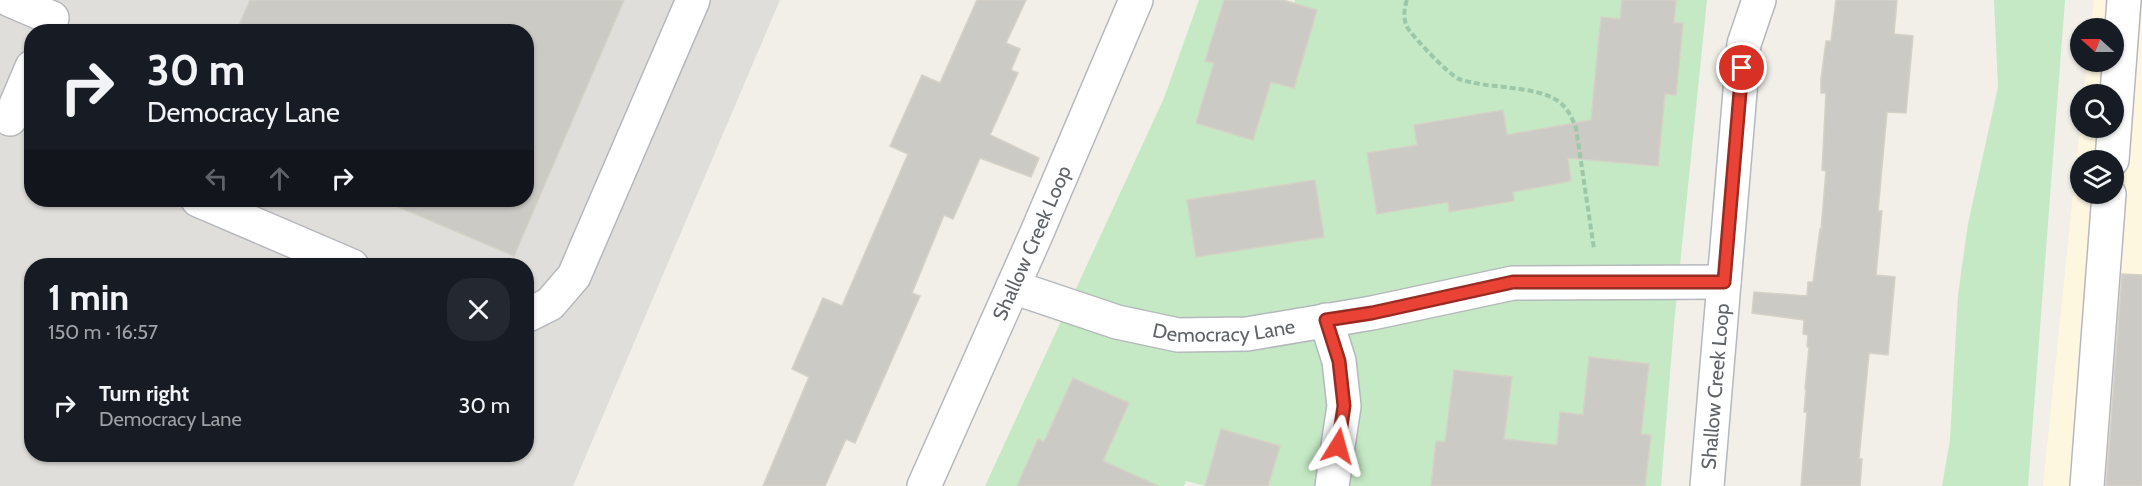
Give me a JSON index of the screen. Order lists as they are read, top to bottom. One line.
{"streets":{"street":["Shallow Creek Loop","Democracy Lane"]},"crossings":[["Shallow Creek Loop","Democracy Lane"]],"north":"left","page":{"turn":["30 m","Democracy Lane"],"heading":["1 min","150 m · 16:57"],"list":[{"name":"Turn right","note":"Democracy Lane","value":"30 m"}]}}
